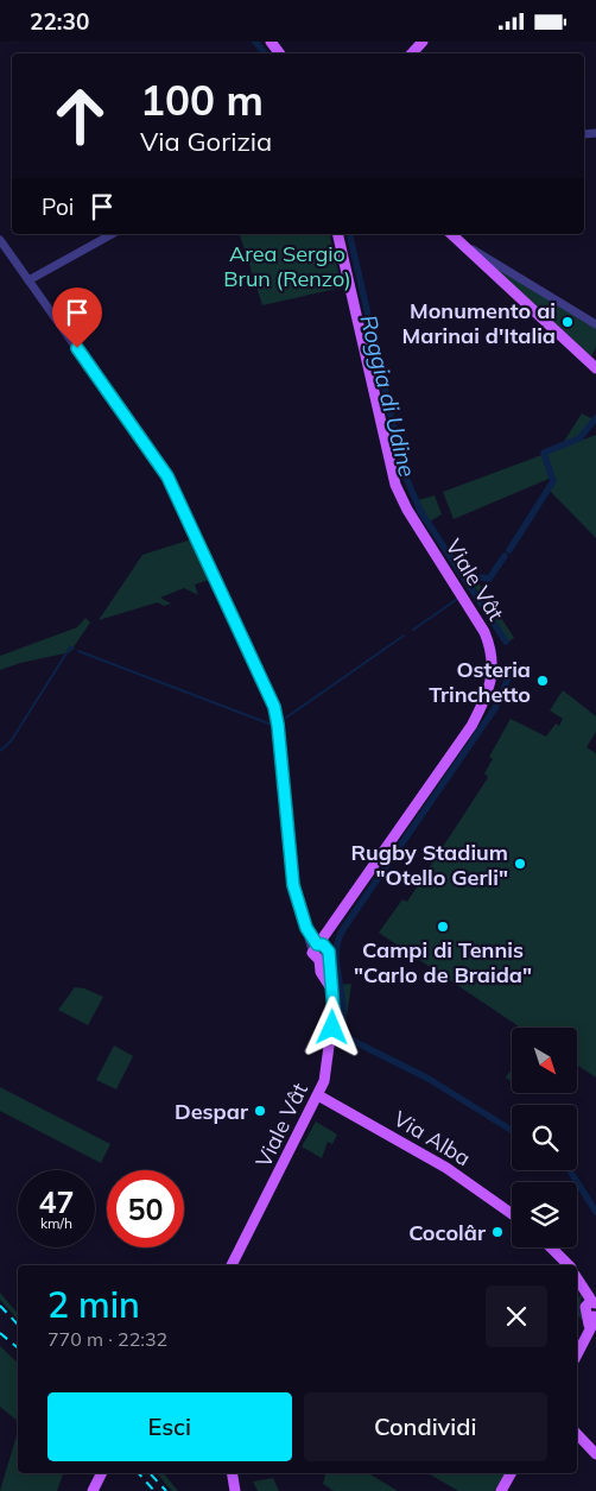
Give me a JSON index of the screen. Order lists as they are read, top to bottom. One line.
{"streets":{"main road":["Viale Vât","Via Alba"]},"crossings":[["Viale Vât","Via Alba"]],"water":["Roggia di Udine"],"parks":["Area Sergio Brun (Renzo)"],"places":["Monumento ai Marinai d'Italia","Osteria Trinchetto","Rugby Stadium \"Otello Gerli\"","Campi di Tennis \"Carlo de Braida\"","Despar","Cocolâr"],"north":"bottom right","page":{"status":"22:30","turn":["100 m","Via Gorizia"],"then":"Poi","speed":"47 km/h","limit":"50","heading":["2 min","770 m · 22:32"],"buttons":["Esci","Condividi"]}}
